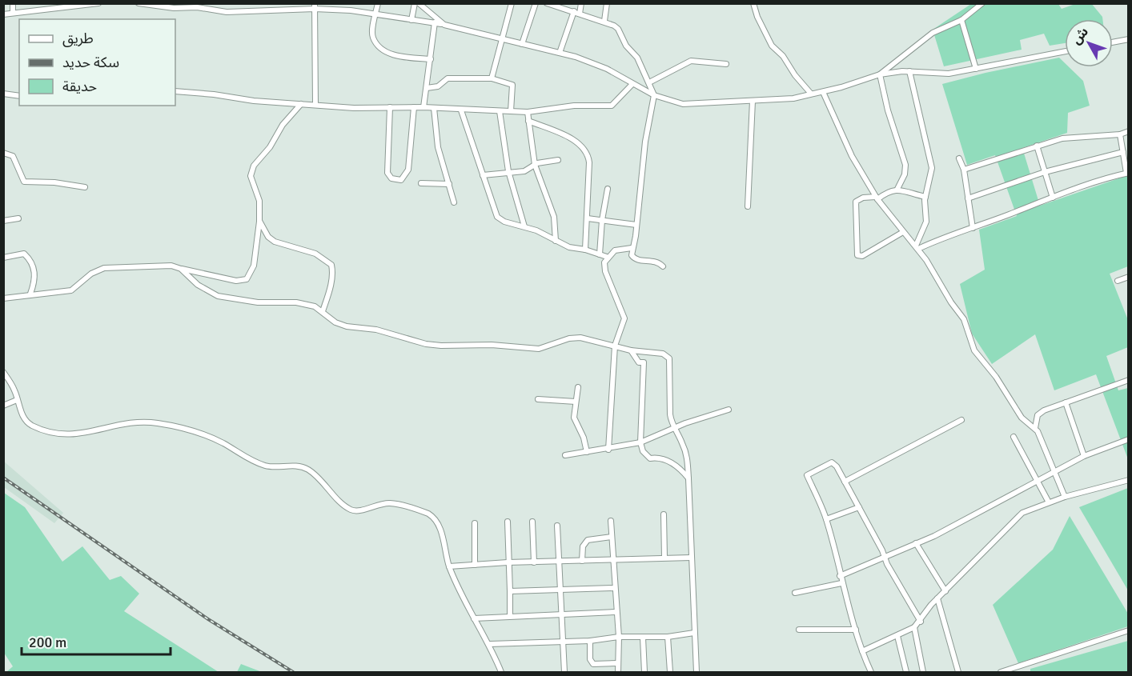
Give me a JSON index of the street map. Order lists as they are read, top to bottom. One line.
{"legend":["طريق","سكة حديد","حديقة"],"scale_bar":"200 m","north":"top left"}
